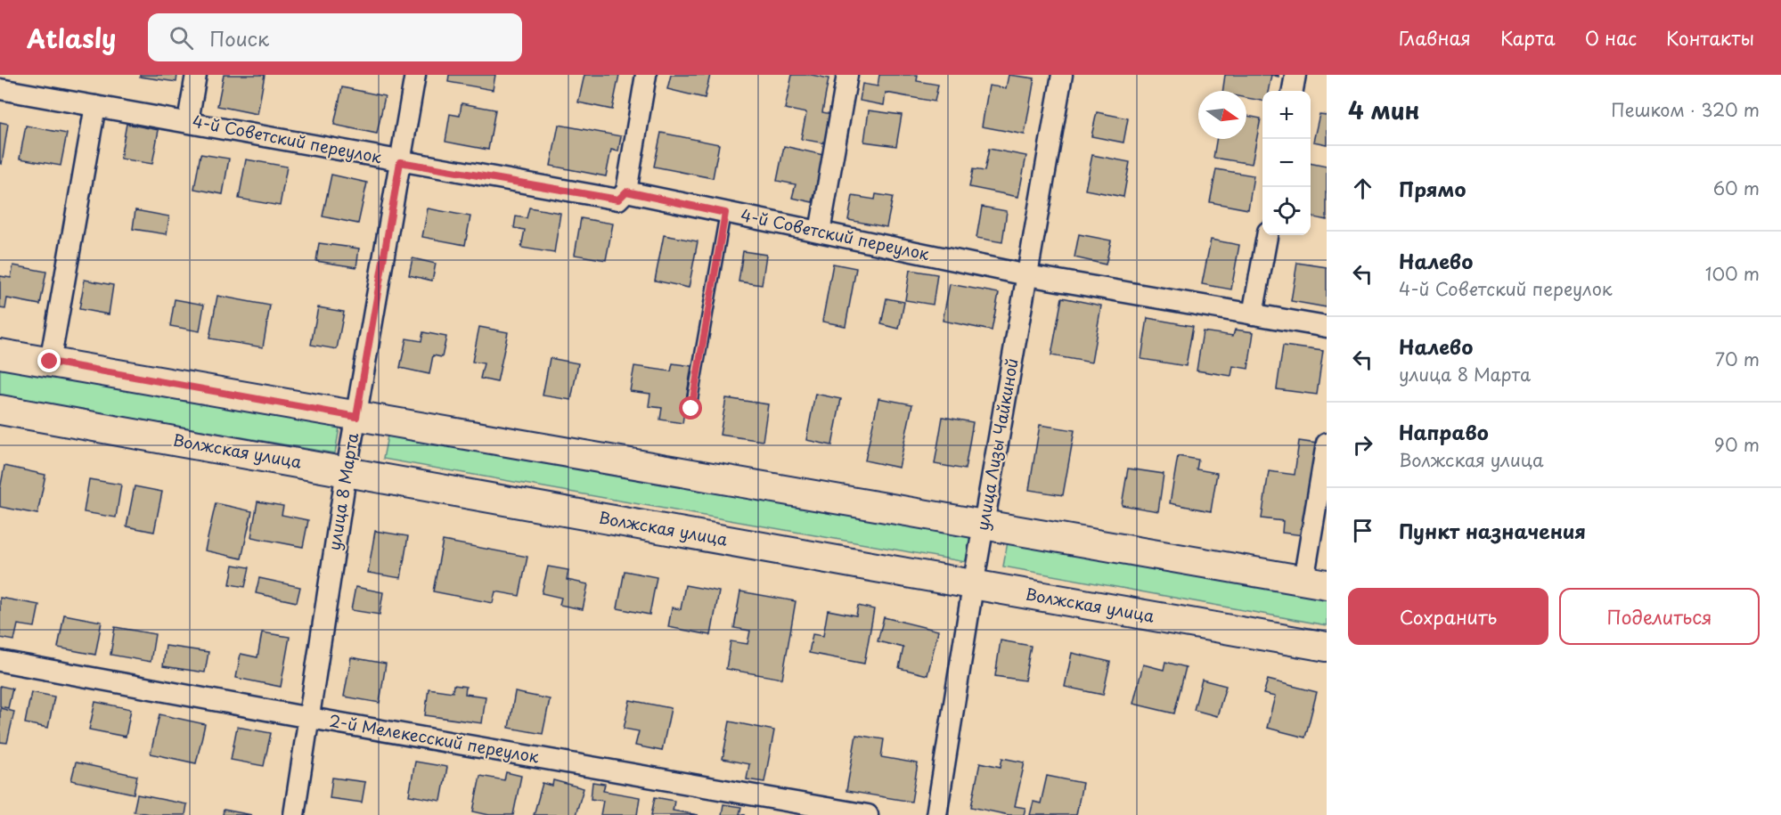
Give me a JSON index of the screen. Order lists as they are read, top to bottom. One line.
{"streets":{"main road":["Волжская улица"],"street":["4-й Советский переулок","улица Лизы Чайкиной","улица 8 Марта","2-й Мелекесский переулок"]},"crossings":[["4-й Советский переулок","улица Лизы Чайкиной"],["4-й Советский переулок","улица 8 Марта"],["улица Лизы Чайкиной","Волжская улица"],["Волжская улица","улица 8 Марта"],["улица 8 Марта","2-й Мелекесский переулок"]],"north":"right","page":{"header":"Atlasly","search":"Поиск","nav":["Главная","Карта","О нас","Контакты"],"heading":["4 мин","Пешком · 320 m"],"map_buttons":["+","−"],"list":[["Прямо","60 m"],["Налево","4-й Советский переулок","100 m"],["Налево","улица 8 Марта","70 m"],["Направо","Волжская улица","90 m"],"Пункт назначения"],"buttons":["Сохранить","Поделиться"]}}
